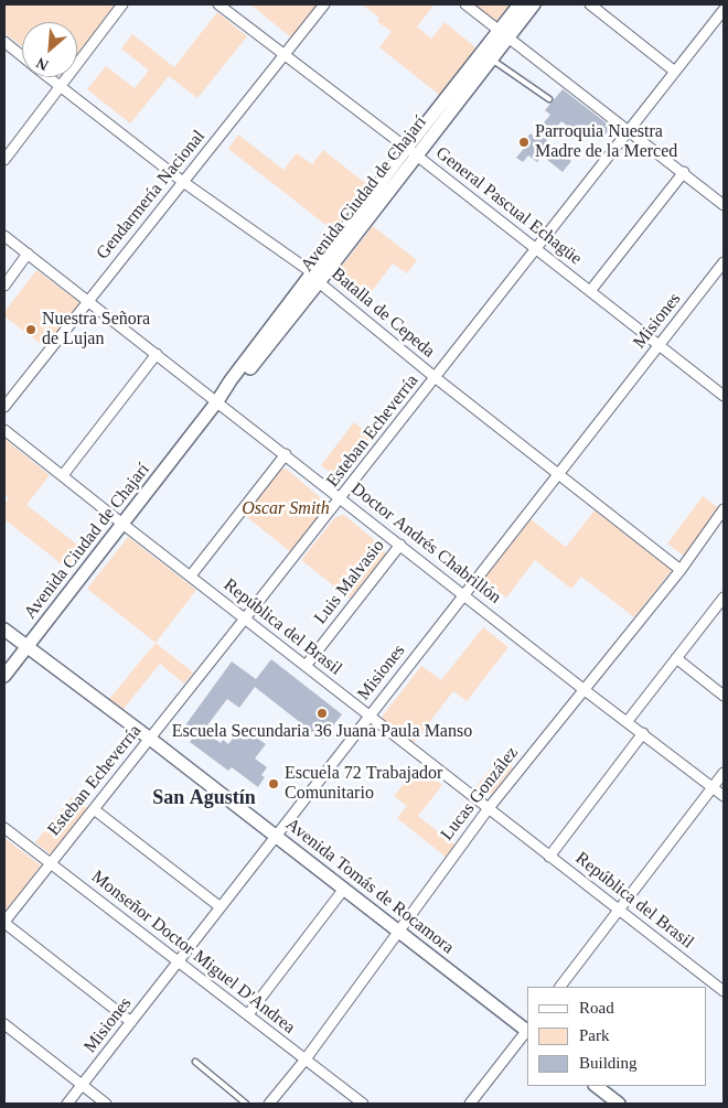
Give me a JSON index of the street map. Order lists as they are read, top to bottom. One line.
{"streets":{"main road":["Avenida Ciudad de Chajarí","Avenida Tomás de Rocamora"],"street":["Gendarmería Nacional","General Pascual Echagüe","Batalla de Cepeda","Misiones","Esteban Echeverría","Doctor Andrés Chabrillón","Luis Malvasio","República del Brasil","Lucas González","Monseñor Doctor Miguel D'Andrea"]},"crossings":[["Avenida Ciudad de Chajarí","General Pascual Echagüe"],["Avenida Ciudad de Chajarí","Batalla de Cepeda"],["Avenida Ciudad de Chajarí","Doctor Andrés Chabrillón"],["Avenida Ciudad de Chajarí","República del Brasil"],["Avenida Ciudad de Chajarí","Avenida Tomás de Rocamora"],["Gendarmería Nacional","General Pascual Echagüe"],["Gendarmería Nacional","Batalla de Cepeda"],["Gendarmería Nacional","Doctor Andrés Chabrillón"],["General Pascual Echagüe","Misiones"],["General Pascual Echagüe","Esteban Echeverría"],["Batalla de Cepeda","Misiones"],["Batalla de Cepeda","Esteban Echeverría"],["Batalla de Cepeda","Lucas González"],["Misiones","Doctor Andrés Chabrillón"],["Misiones","República del Brasil"],["Misiones","Avenida Tomás de Rocamora"],["Misiones","Monseñor Doctor Miguel D'Andrea"],["Esteban Echeverría","Doctor Andrés Chabrillón"],["Esteban Echeverría","República del Brasil"],["Esteban Echeverría","Avenida Tomás de Rocamora"],["Esteban Echeverría","Monseñor Doctor Miguel D'Andrea"],["Doctor Andrés Chabrillón","Luis Malvasio"],["Doctor Andrés Chabrillón","Lucas González"],["Luis Malvasio","República del Brasil"],["República del Brasil","Lucas González"],["Lucas González","Avenida Tomás de Rocamora"],["Lucas González","Monseñor Doctor Miguel D'Andrea"]],"districts":["San Agustín"],"parks":["Oscar Smith"],"places":["Parroquia Nuestra Madre de la Merced","Nuestra Señora de Lujan","Escuela Secundaria 36 Juana Paula Manso","Escuela 72 Trabajador Comunitario"],"legend":["Road","Park","Building"],"north":"bottom left"}
